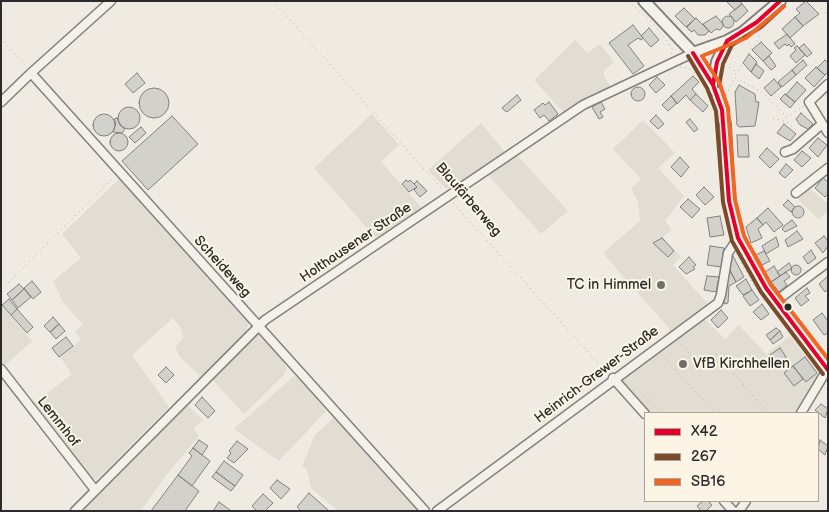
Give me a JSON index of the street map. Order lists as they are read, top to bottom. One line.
{"streets":{"street":["Holthausener Straße","Scheideweg","Heinrich-Grewer-Straße","Lemmhof"],"path":["Blaufärberweg"]},"crossings":[["Blaufärberweg","Holthausener Straße"],["Blaufärberweg","Heinrich-Grewer-Straße"],["Holthausener Straße","Scheideweg"],["Holthausener Straße","Lemmhof"]],"places":["TC in Himmel","VfB Kirchhellen"],"lines":["transit line X42","transit line 267","transit line SB16"],"legend":["X42","267","SB16"]}
